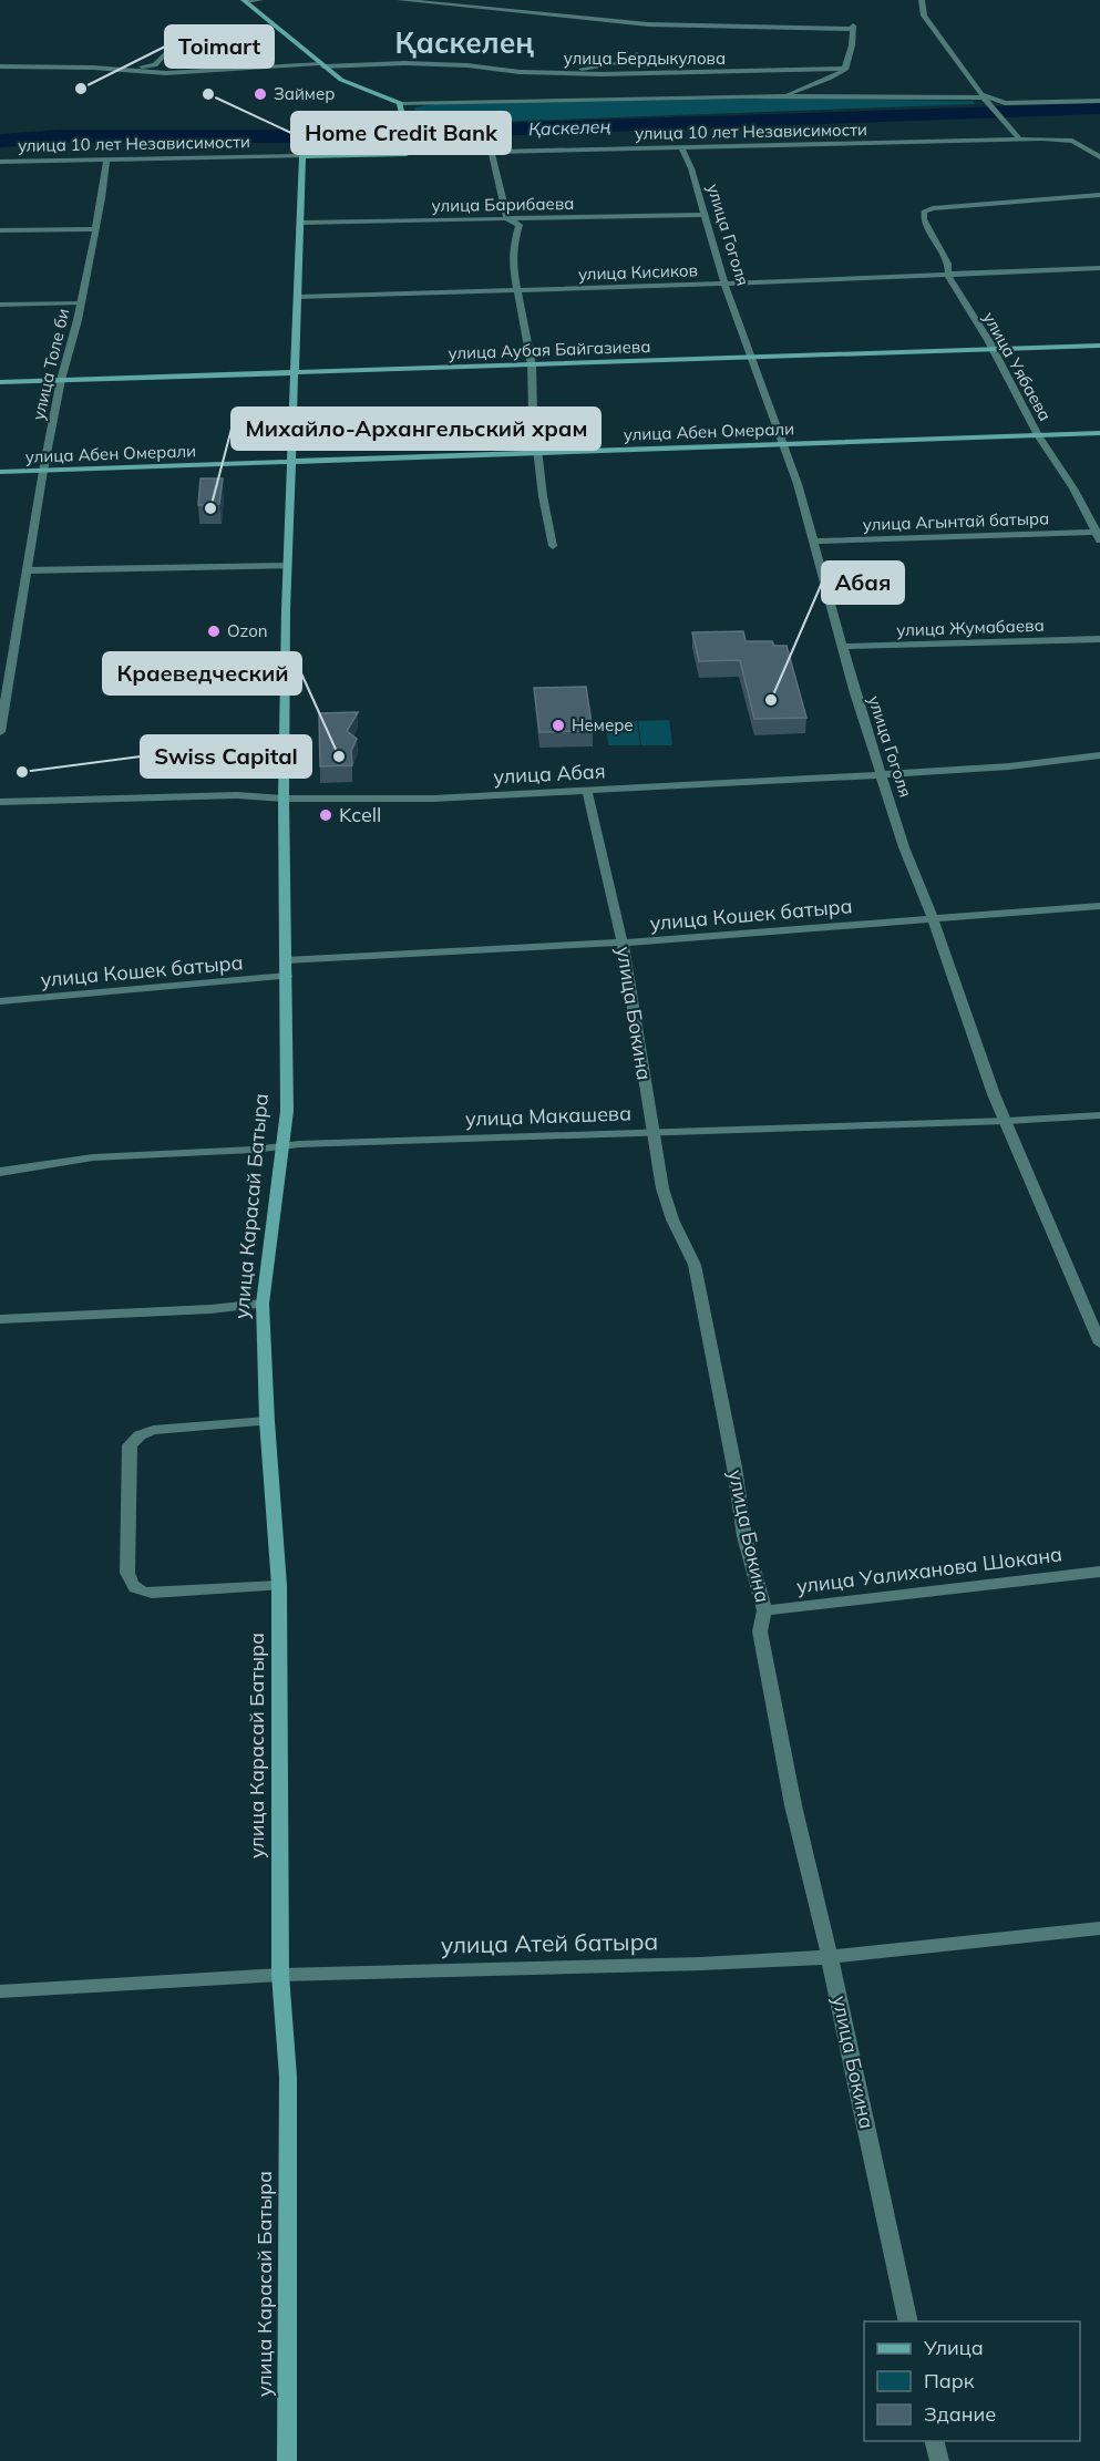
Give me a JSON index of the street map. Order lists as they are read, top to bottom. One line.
{"streets":{"main road":["улица 10 лет Независимости","улица Аубая Байгазиева","улица Абен Омерали","улица Карасай Батыра"],"street":["улица Бердыкулова","улица Барибаева","улица Гоголя","улица Кисиков","улица Толе би","улица Уябаева","улица Агынтай батыра","улица Жумабаева","улица Абая","улица Кошек батыра","улица Бокина","улица Макашева","улица Уалиханова Шокана","улица Атей батыра"]},"crossings":[["улица 10 лет Независимости","улица Гоголя"],["улица 10 лет Независимости","улица Толе би"],["улица 10 лет Независимости","улица Карасай Батыра"],["улица Барибаева","улица Гоголя"],["улица Барибаева","улица Карасай Батыра"],["улица Гоголя","улица Кисиков"],["улица Гоголя","улица Аубая Байгазиева"],["улица Гоголя","улица Абен Омерали"],["улица Гоголя","улица Агынтай батыра"],["улица Гоголя","улица Жумабаева"],["улица Гоголя","улица Абая"],["улица Гоголя","улица Кошек батыра"],["улица Гоголя","улица Макашева"],["улица Кисиков","улица Уябаева"],["улица Кисиков","улица Карасай Батыра"],["улица Аубая Байгазиева","улица Толе би"],["улица Аубая Байгазиева","улица Уябаева"],["улица Аубая Байгазиева","улица Карасай Батыра"],["улица Толе би","улица Абен Омерали"],["улица Уябаева","улица Абен Омерали"],["улица Уябаева","улица Агынтай батыра"],["улица Абен Омерали","улица Карасай Батыра"],["улица Абая","улица Бокина"],["улица Абая","улица Карасай Батыра"],["улица Кошек батыра","улица Бокина"],["улица Кошек батыра","улица Карасай Батыра"],["улица Бокина","улица Макашева"],["улица Бокина","улица Уалиханова Шокана"],["улица Бокина","улица Атей батыра"],["улица Макашева","улица Карасай Батыра"],["улица Карасай Батыра","улица Атей батыра"]],"districts":["Қаскелең"],"water":["Қаскелең"],"places":["Toimart","Home Credit Bank","Займер","Михайло-Архангельский храм","Ozon","Абая","Немере","Краеведческий","Swiss Capital","Kcell"],"legend":["Улица","Парк","Здание"]}
